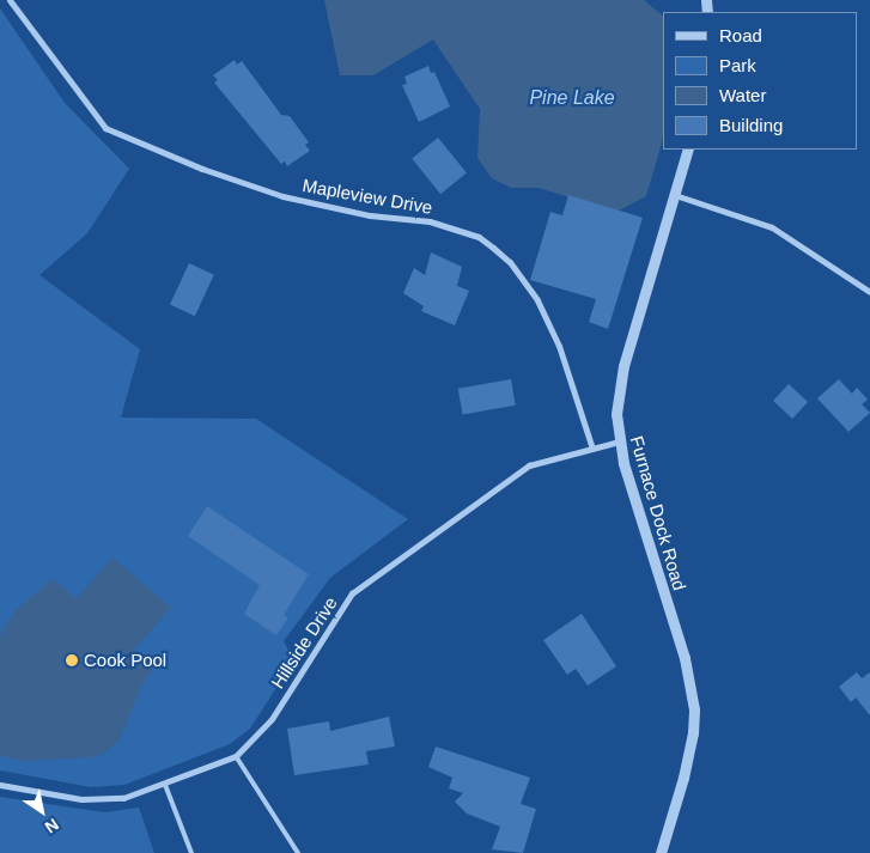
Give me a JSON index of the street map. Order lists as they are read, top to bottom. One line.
{"streets":{"street":["Mapleview Drive","Furnace Dock Road","Hillside Drive"]},"crossings":[["Mapleview Drive","Hillside Drive"],["Furnace Dock Road","Hillside Drive"]],"water":["Pine Lake"],"places":["Cook Pool"],"legend":["Road","Park","Water","Building"],"north":"bottom right"}
